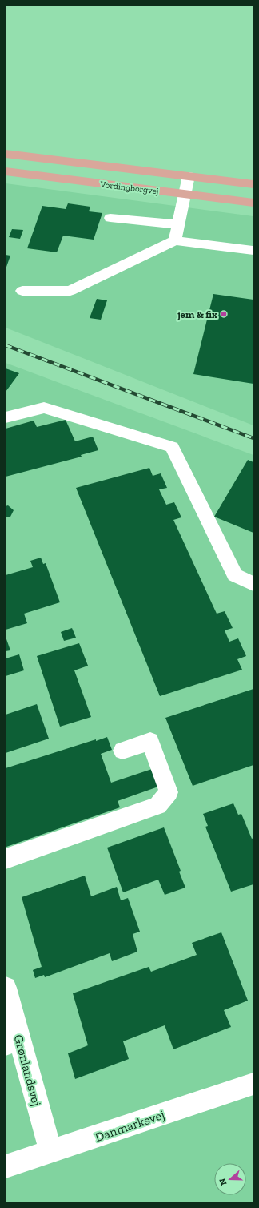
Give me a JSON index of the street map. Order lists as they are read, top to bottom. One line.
{"streets":{"main road":["Vordingborgvej"],"street":["Grønlandsvej","Danmarksvej"]},"crossings":[["Grønlandsvej","Danmarksvej"]],"places":["jem & fix"],"north":"left"}
